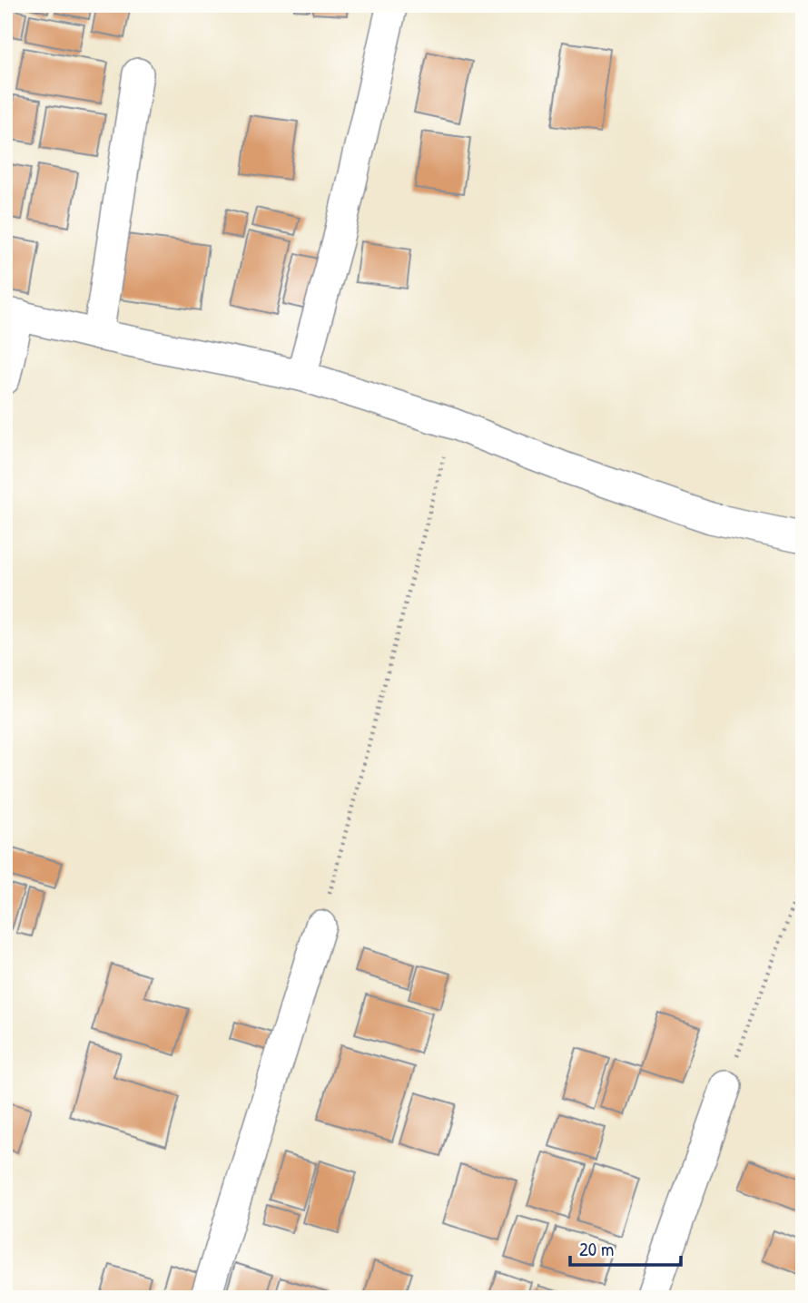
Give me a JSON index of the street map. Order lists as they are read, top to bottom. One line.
{"scale_bar":"20 m"}
